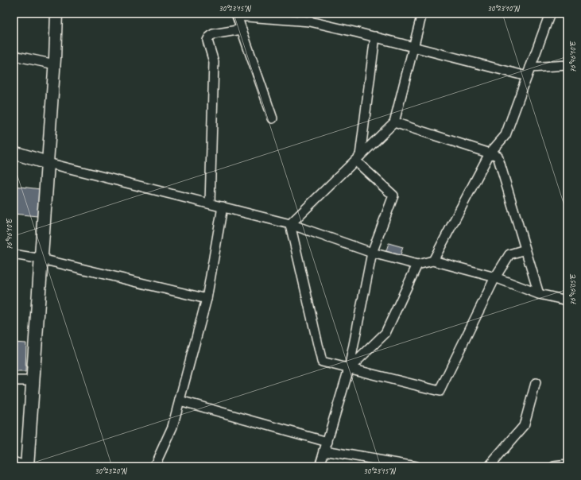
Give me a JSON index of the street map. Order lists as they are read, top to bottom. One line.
{"coordinates":["30°23'15\"N","30°23'10\"N","76°46'10\"E","76°46'05\"E","30°23'20\"N"]}
